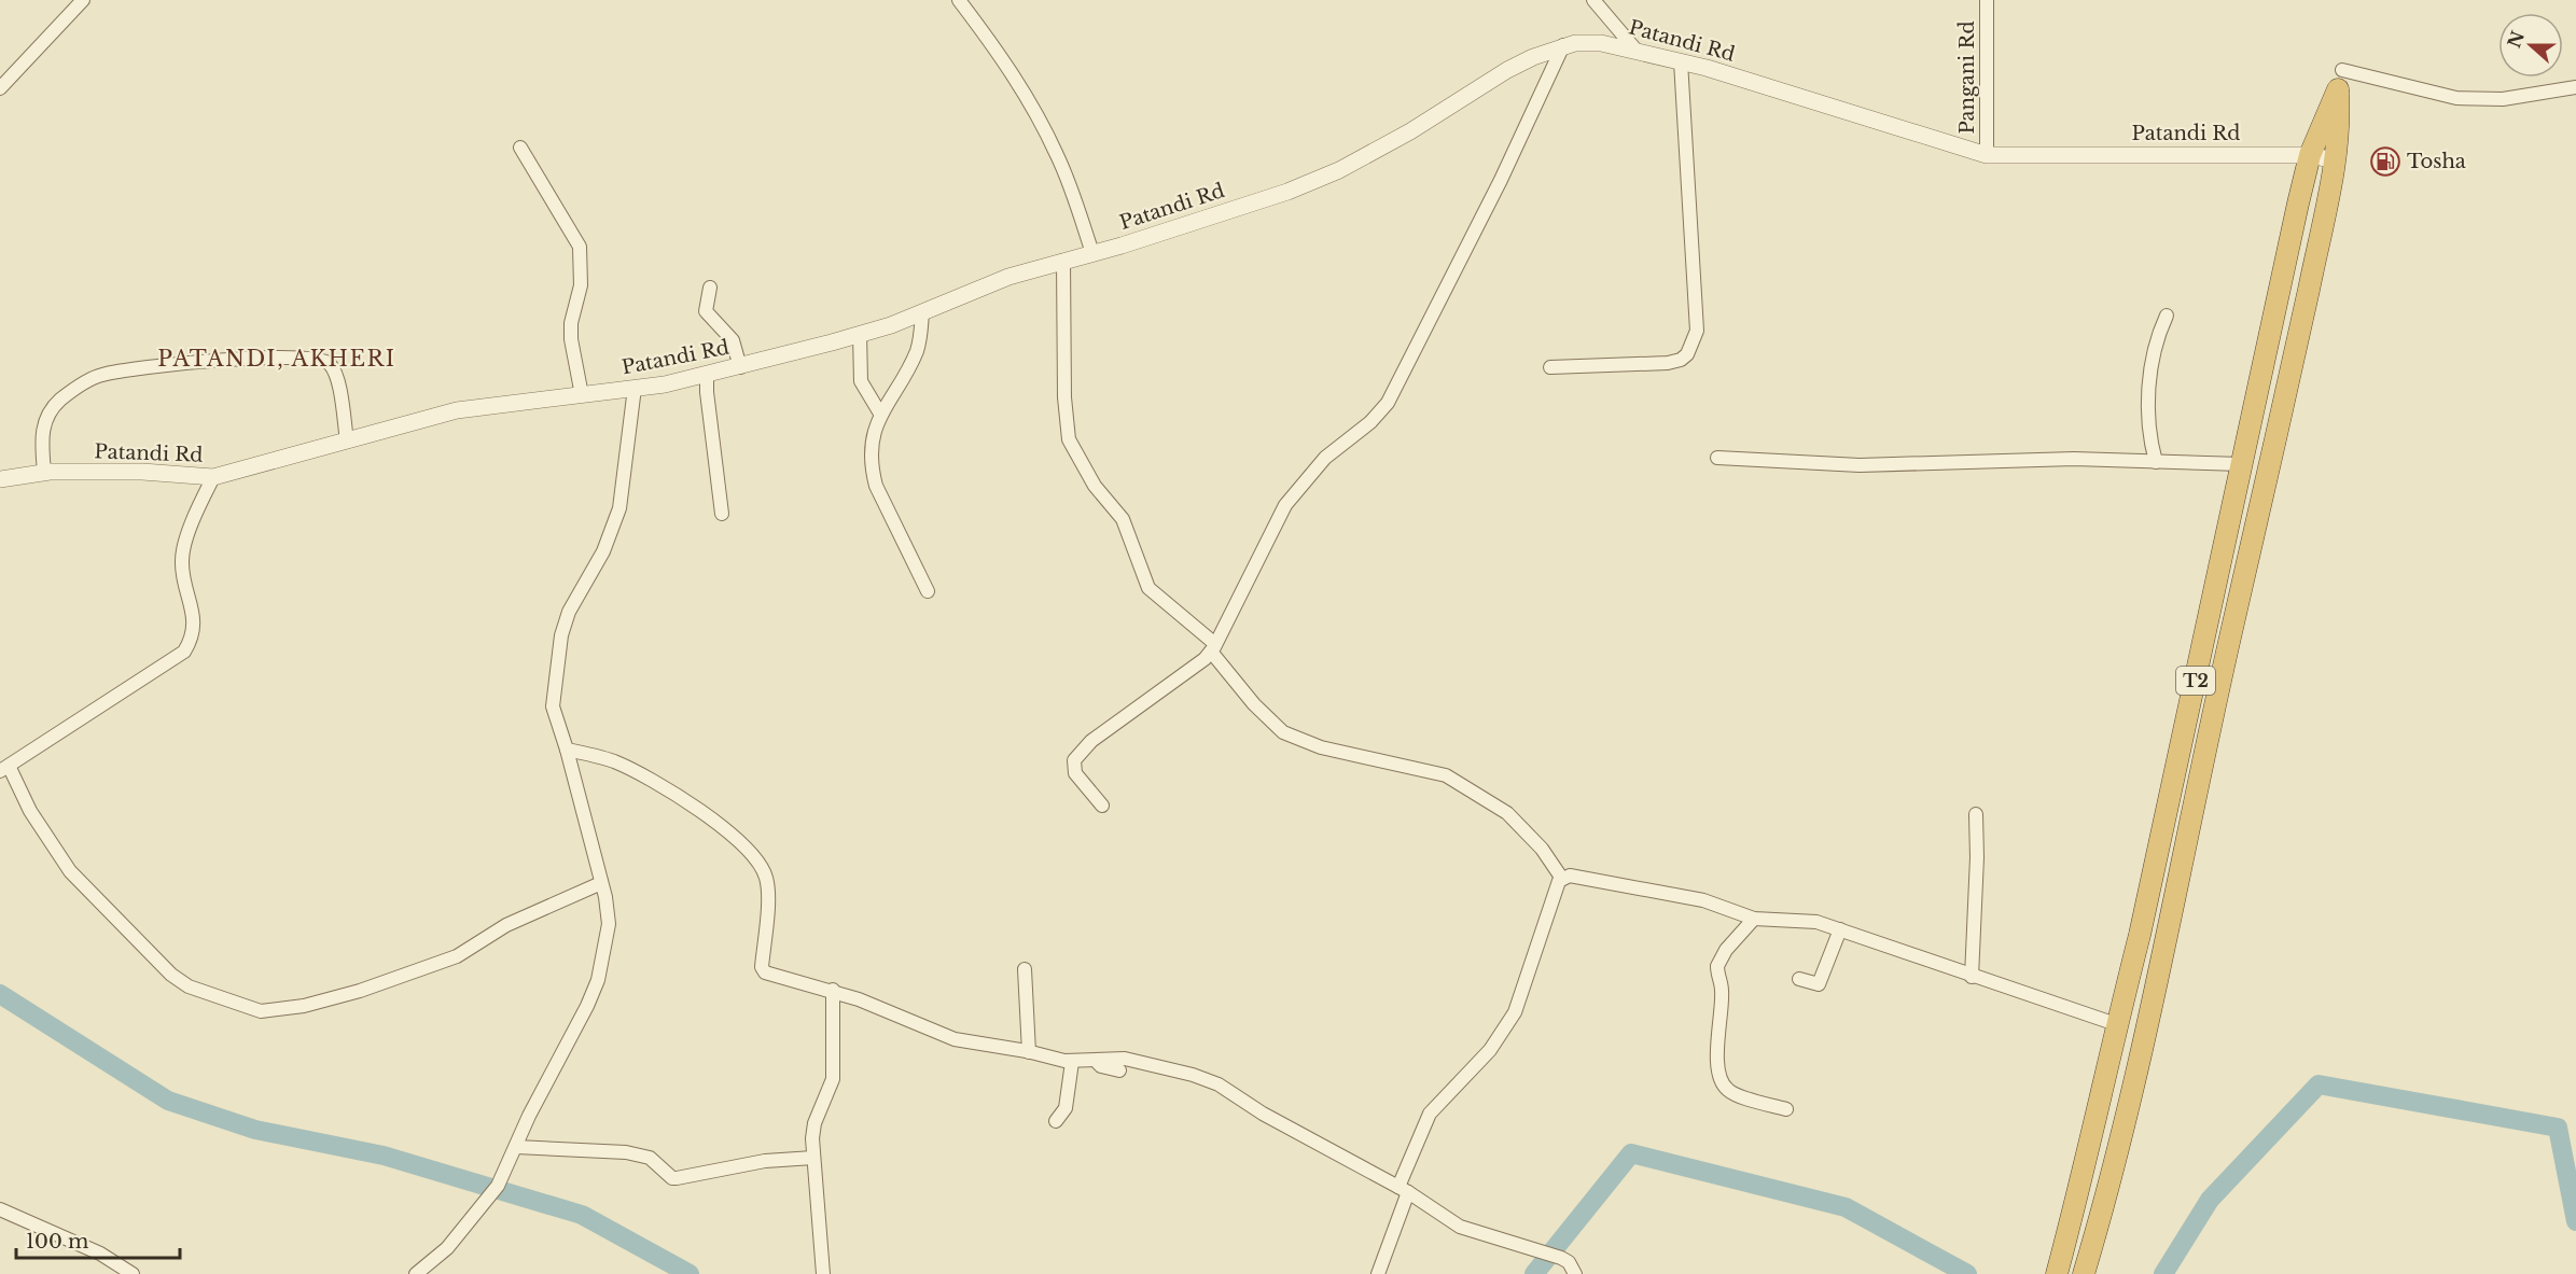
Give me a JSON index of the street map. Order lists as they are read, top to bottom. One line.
{"streets":{"highway":["T2"],"street":["Patandi Rd","Pangani Rd"]},"crossings":[["Patandi Rd","Pangani Rd"],["Patandi Rd","T2"]],"districts":["PATANDI, AKHERI"],"places":{"fuel station":["Tosha"]},"scale_bar":"100 m","north":"left"}
